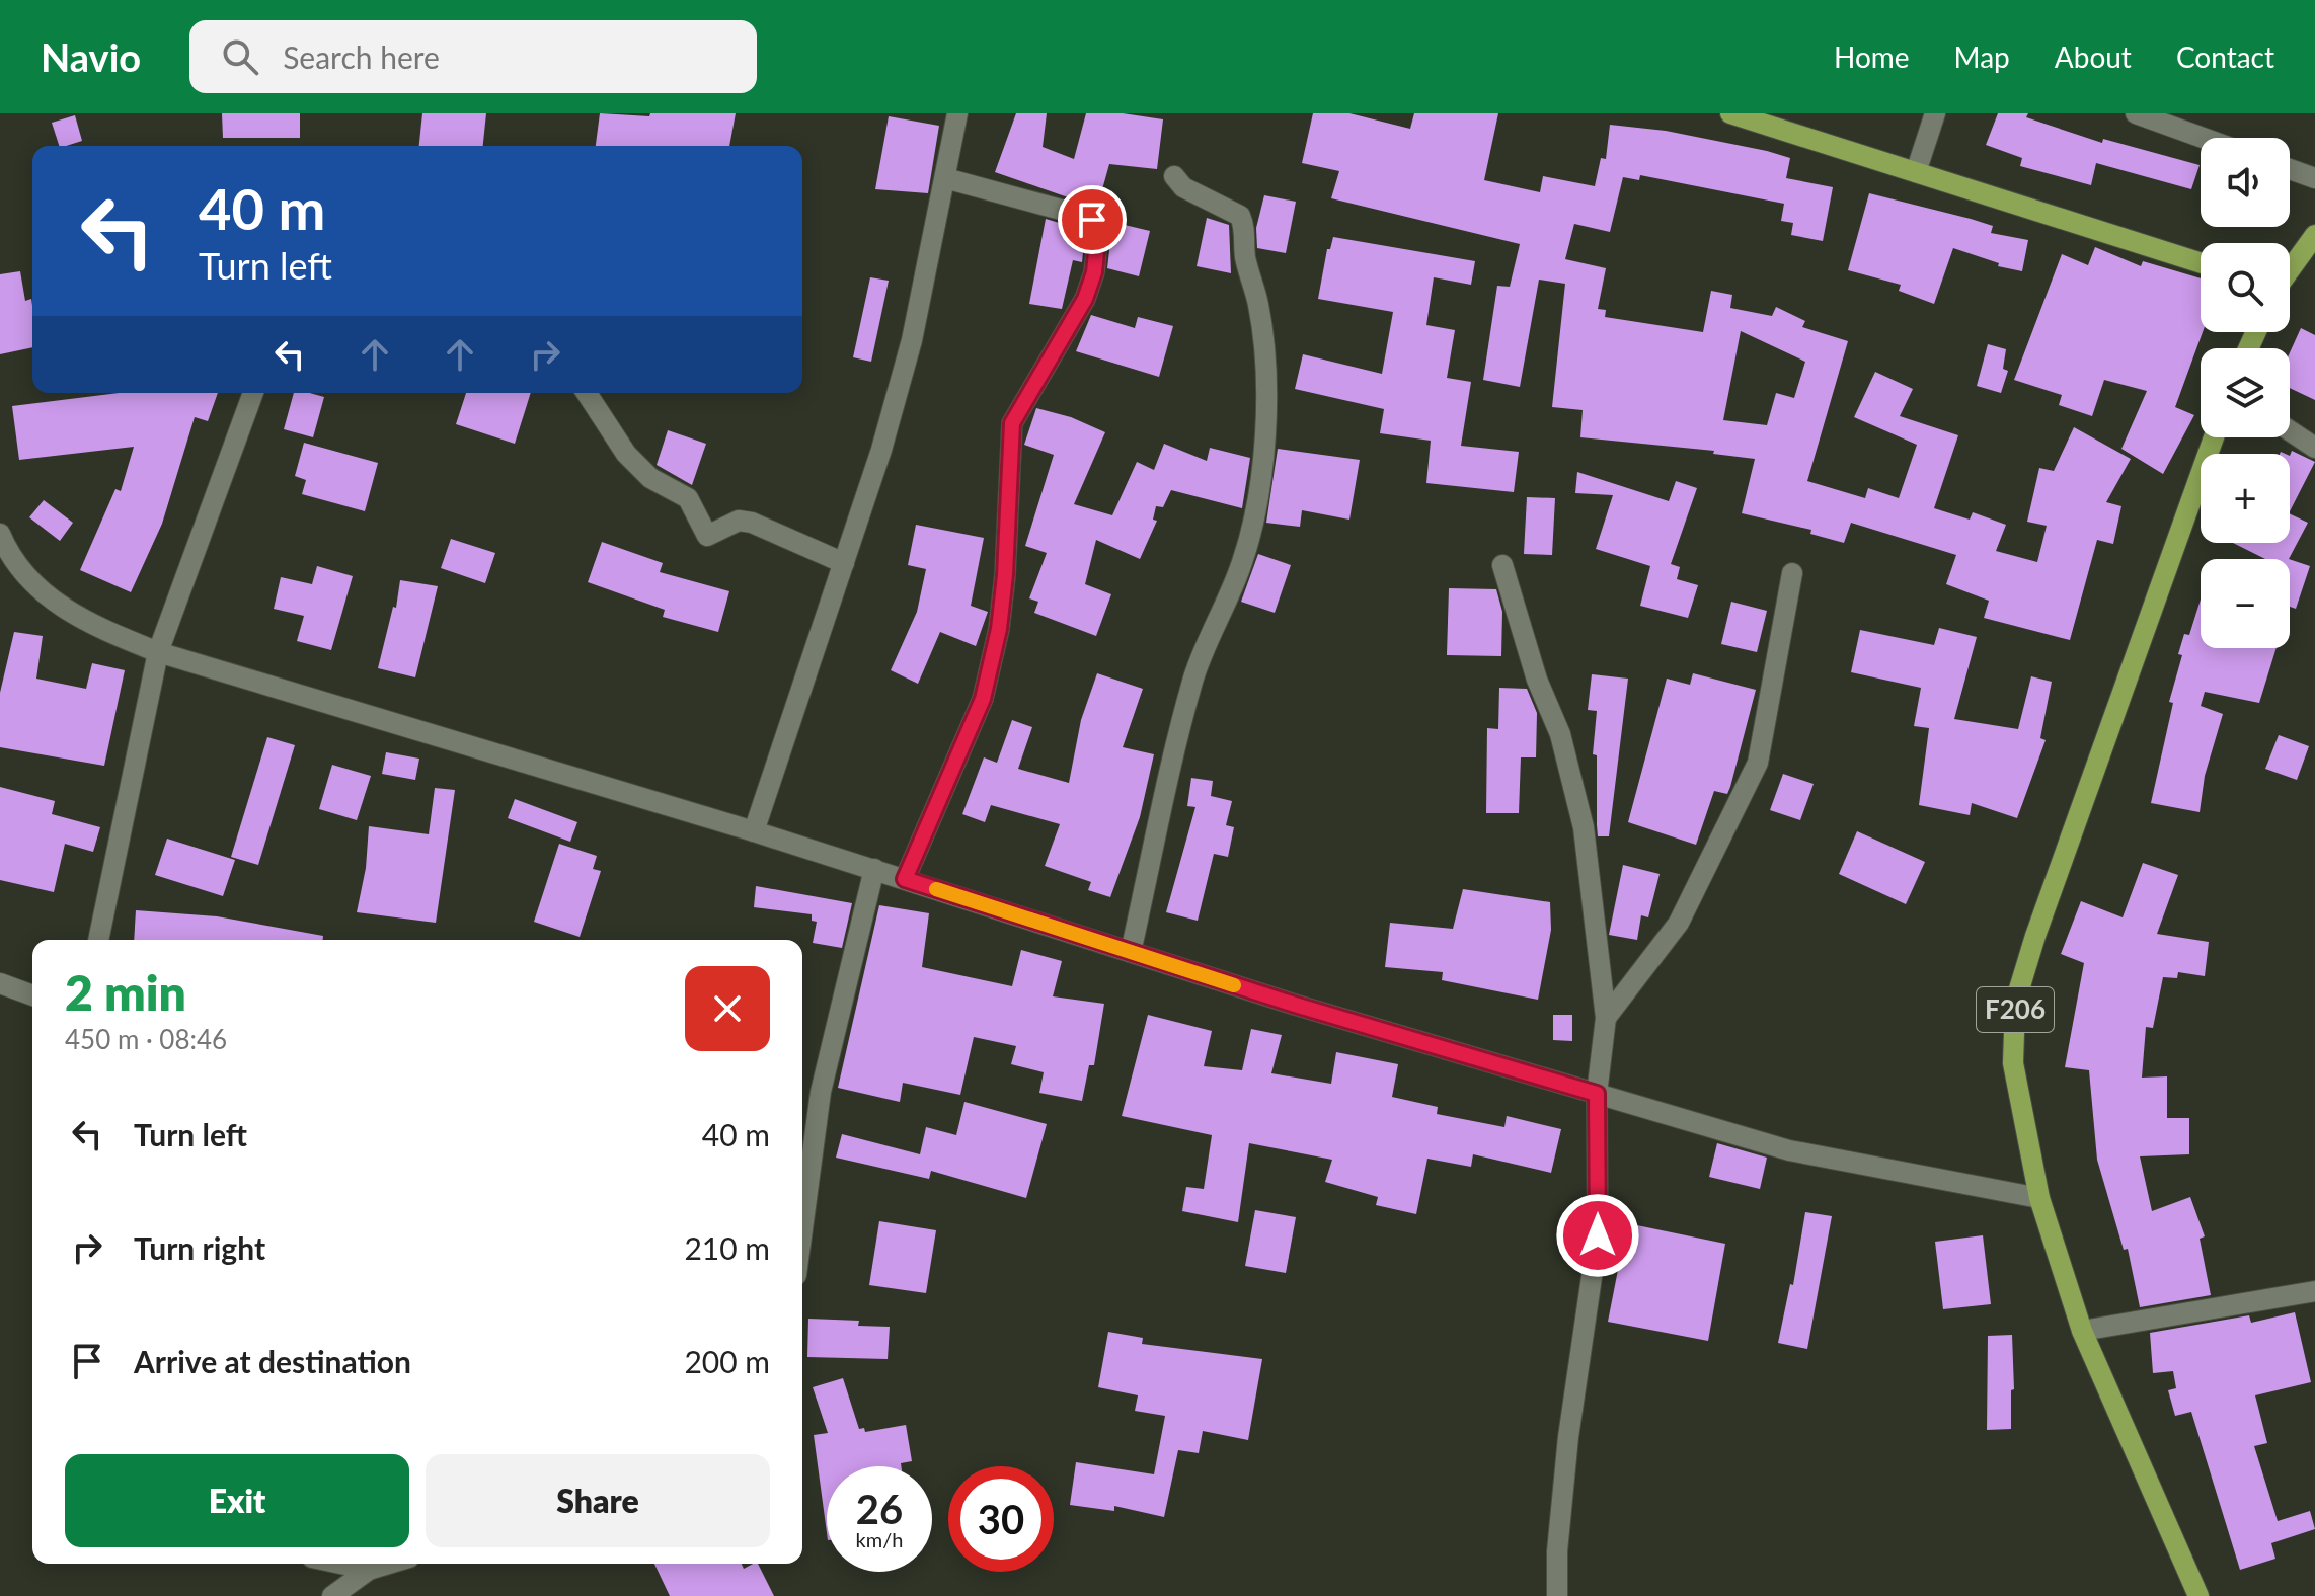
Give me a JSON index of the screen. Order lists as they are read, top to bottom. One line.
{"streets":{"main road":["F206"]},"page":{"header":"Navio","search":"Search here","nav":["Home","Map","About","Contact"],"map_buttons":["+","−"],"turn":["40 m","Turn left"],"heading":["2 min","450 m · 08:46"],"list":[{"name":"Turn left","value":"40 m"},{"name":"Turn right","value":"210 m"},{"name":"Arrive at destination","value":"200 m"}],"buttons":["Exit","Share"],"speed":"26 km/h","limit":"30"}}
